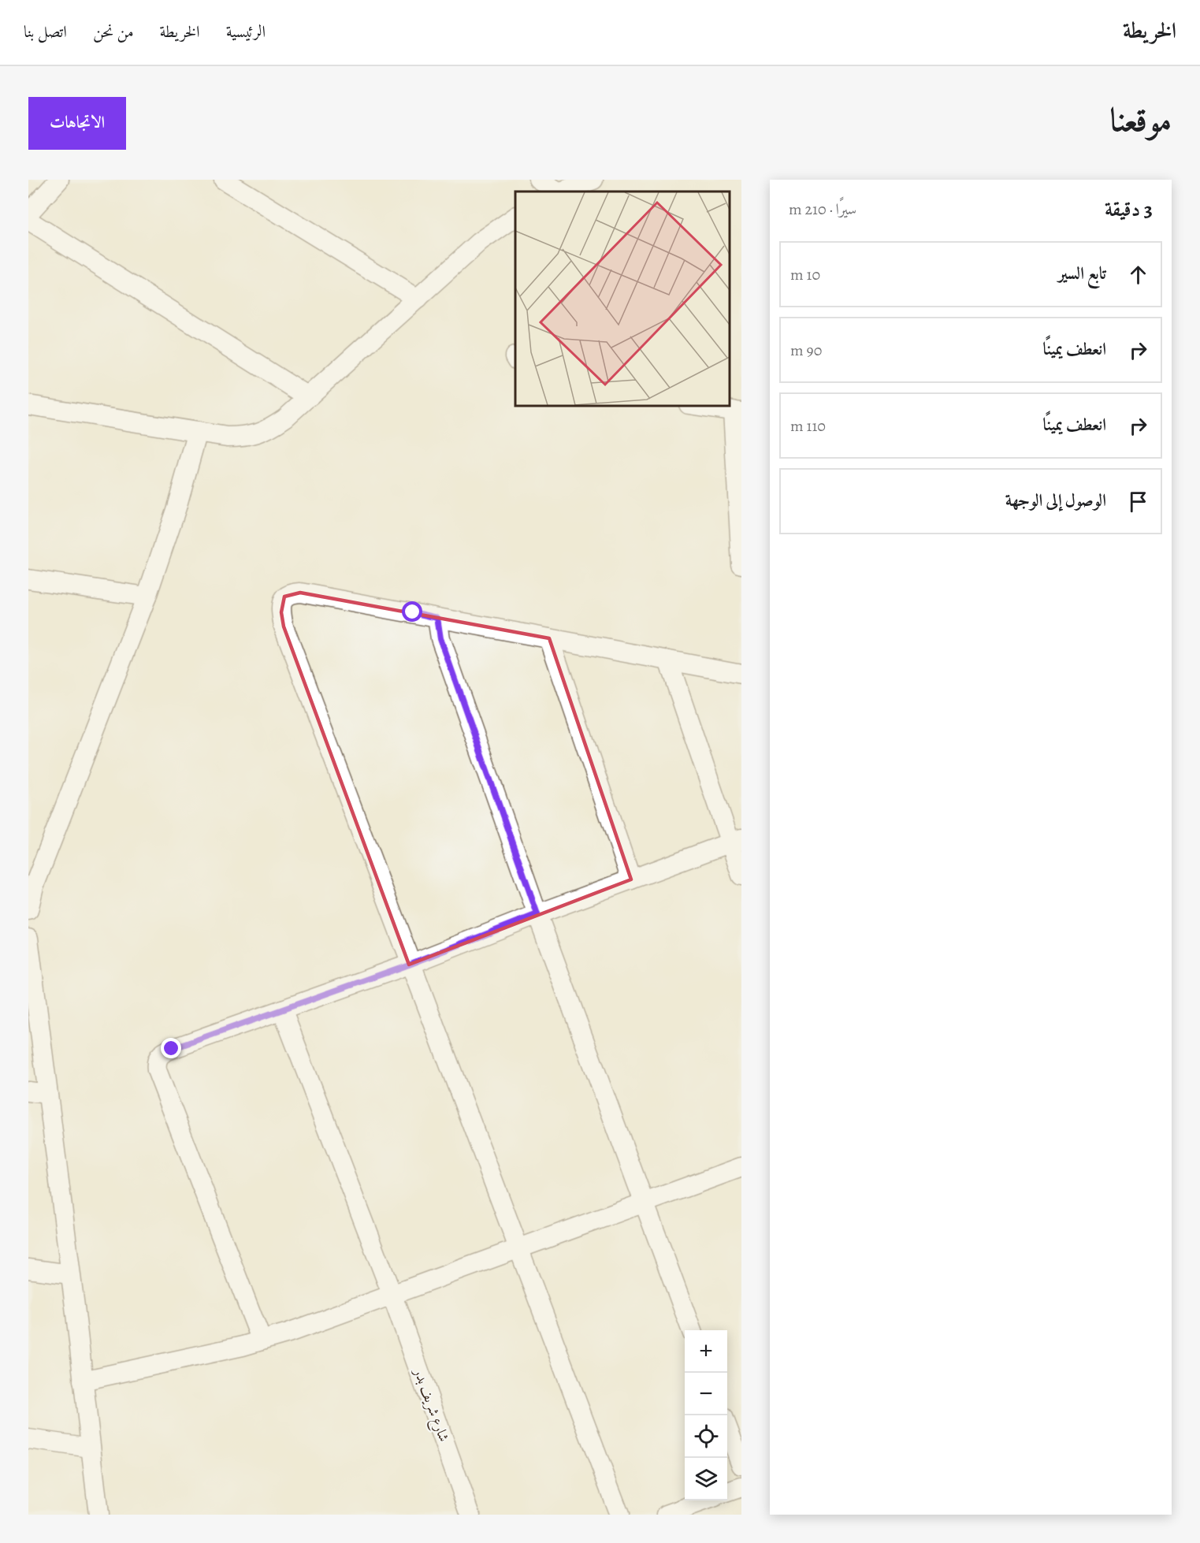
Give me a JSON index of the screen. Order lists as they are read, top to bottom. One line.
{"streets":{"street":["شارع شريف بدر"]},"page":{"header":"الخريطة","nav":["الرئيسية","الخريطة","من نحن","اتصل بنا"],"title":"موقعنا","buttons":"الاتجاهات","heading":["3 دقيقة","سيرًا · 210 m"],"list":[["تابع السير","10 m"],["انعطف يمينًا","90 m"],["انعطف يمينًا","110 m"],"الوصول إلى الوجهة"],"map_buttons":["+","−"]}}
